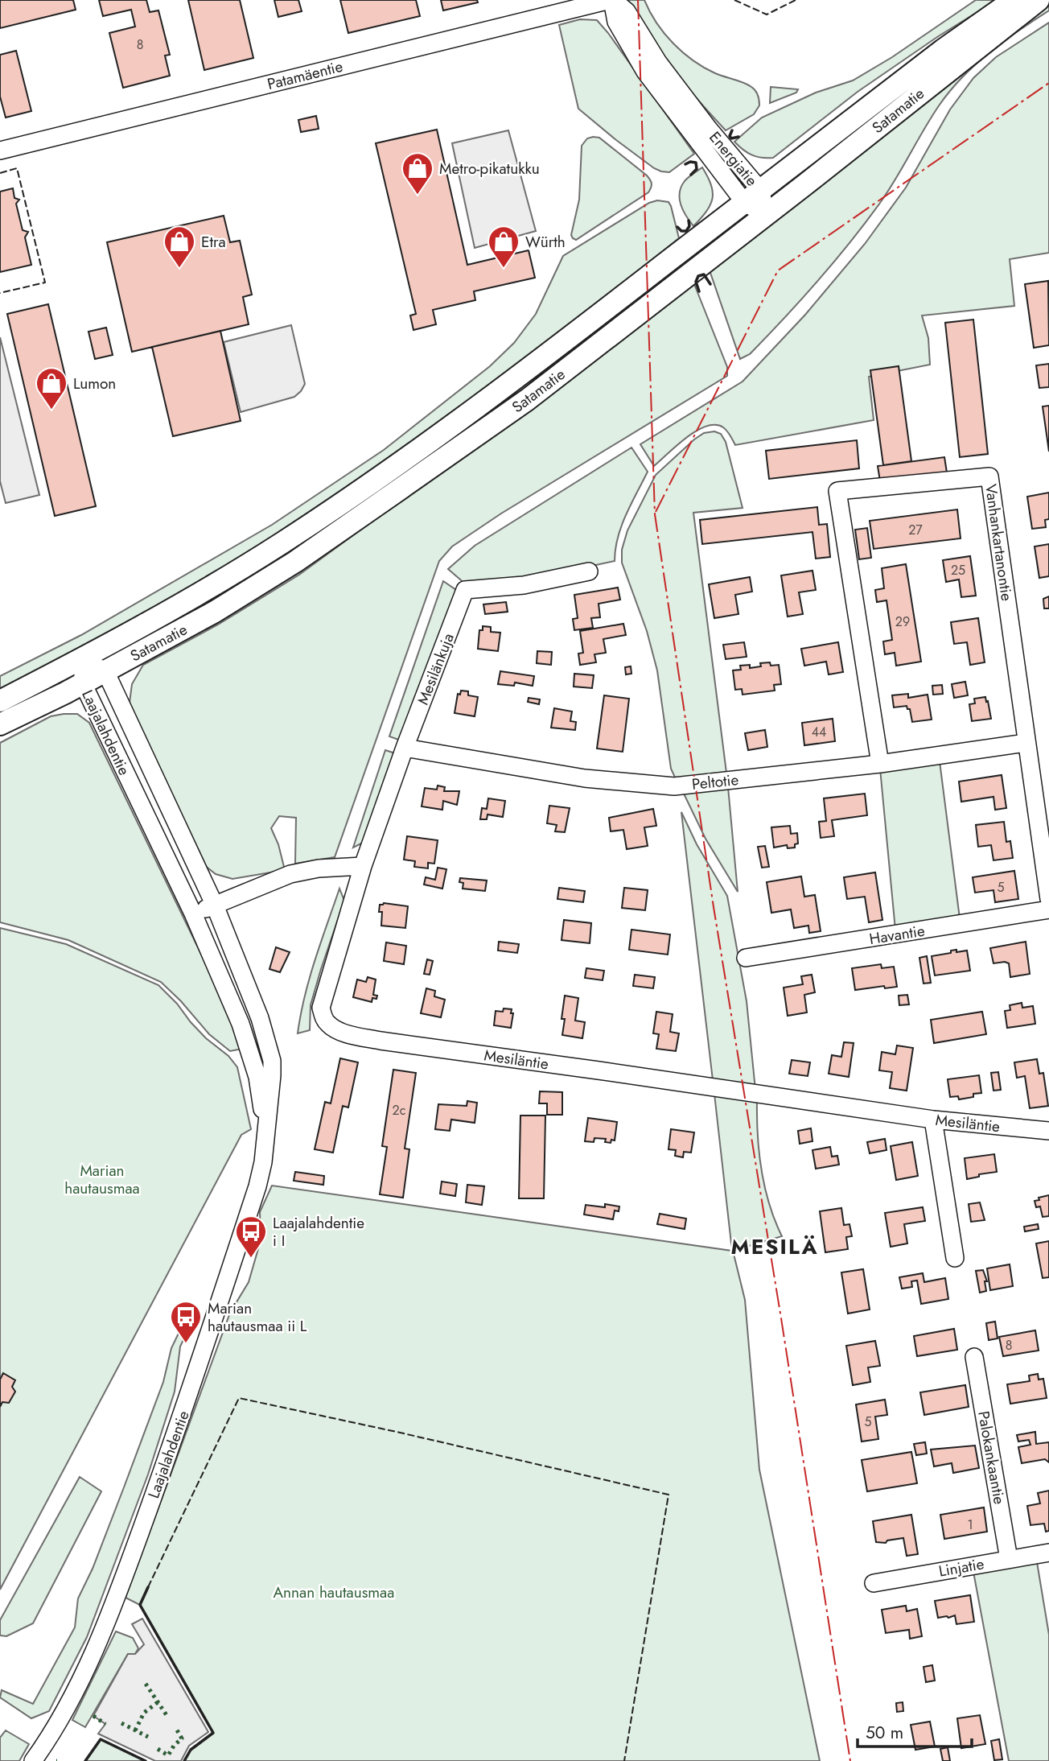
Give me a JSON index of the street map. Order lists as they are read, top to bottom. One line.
{"streets":{"main road":["Satamatie"],"street":["Patamäentie","Energiatie","Vanhankartanontie","Mesilänkuja","Laajalahdentie","Peltotie","Havantie","Mesiläntie","Palokankaantie","Linjatie"]},"crossings":[["Patamäentie","Energiatie"],["Satamatie","Energiatie"],["Satamatie","Laajalahdentie"],["Vanhankartanontie","Peltotie"],["Mesilänkuja","Peltotie"],["Mesilänkuja","Mesiläntie"],["Palokankaantie","Linjatie"]],"districts":["MESILÄ"],"parks":["Marian hautausmaa","Annan hautausmaa"],"places":{"shop":["Metro-pikatukku","Etra","Würth","Lumon"],"bus stop":["Laajalahdentie i I","Marian hautausmaa ii L"]},"house_numbers":["8","27","25","29","44","5","2c","8","5","1"],"scale_bar":"50 m"}
